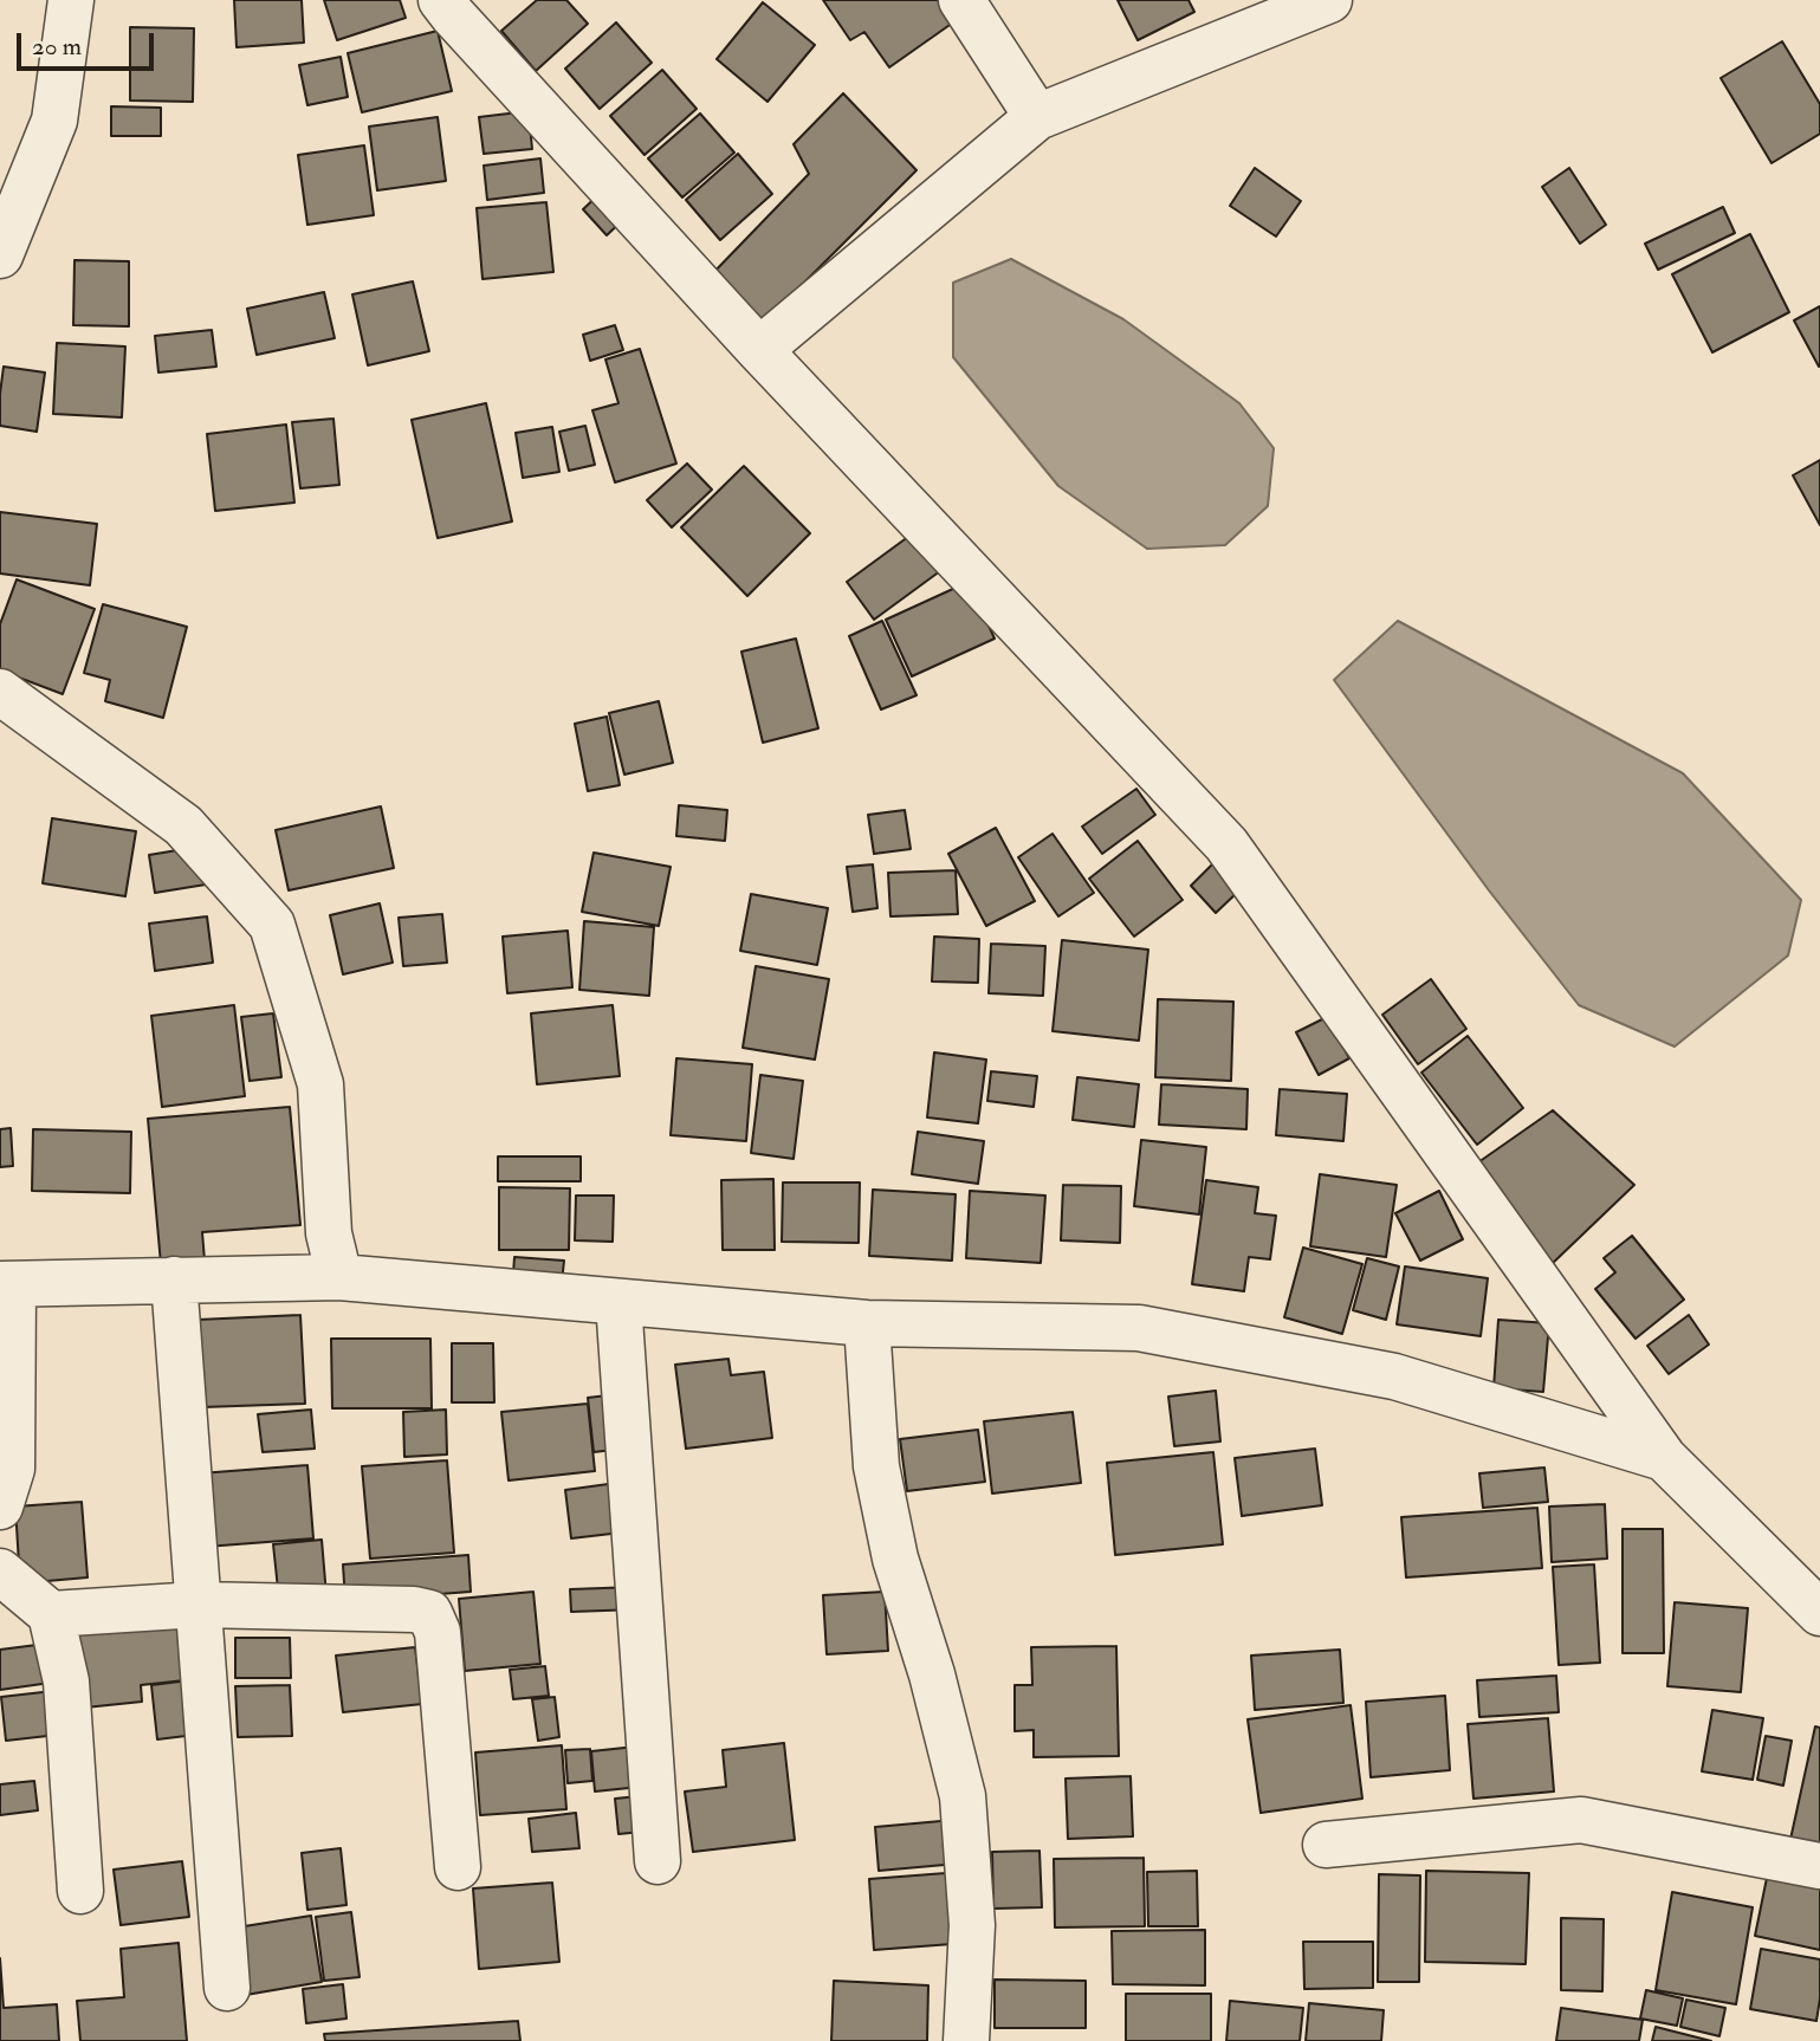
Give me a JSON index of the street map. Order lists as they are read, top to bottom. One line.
{"scale_bar":"20 m"}
